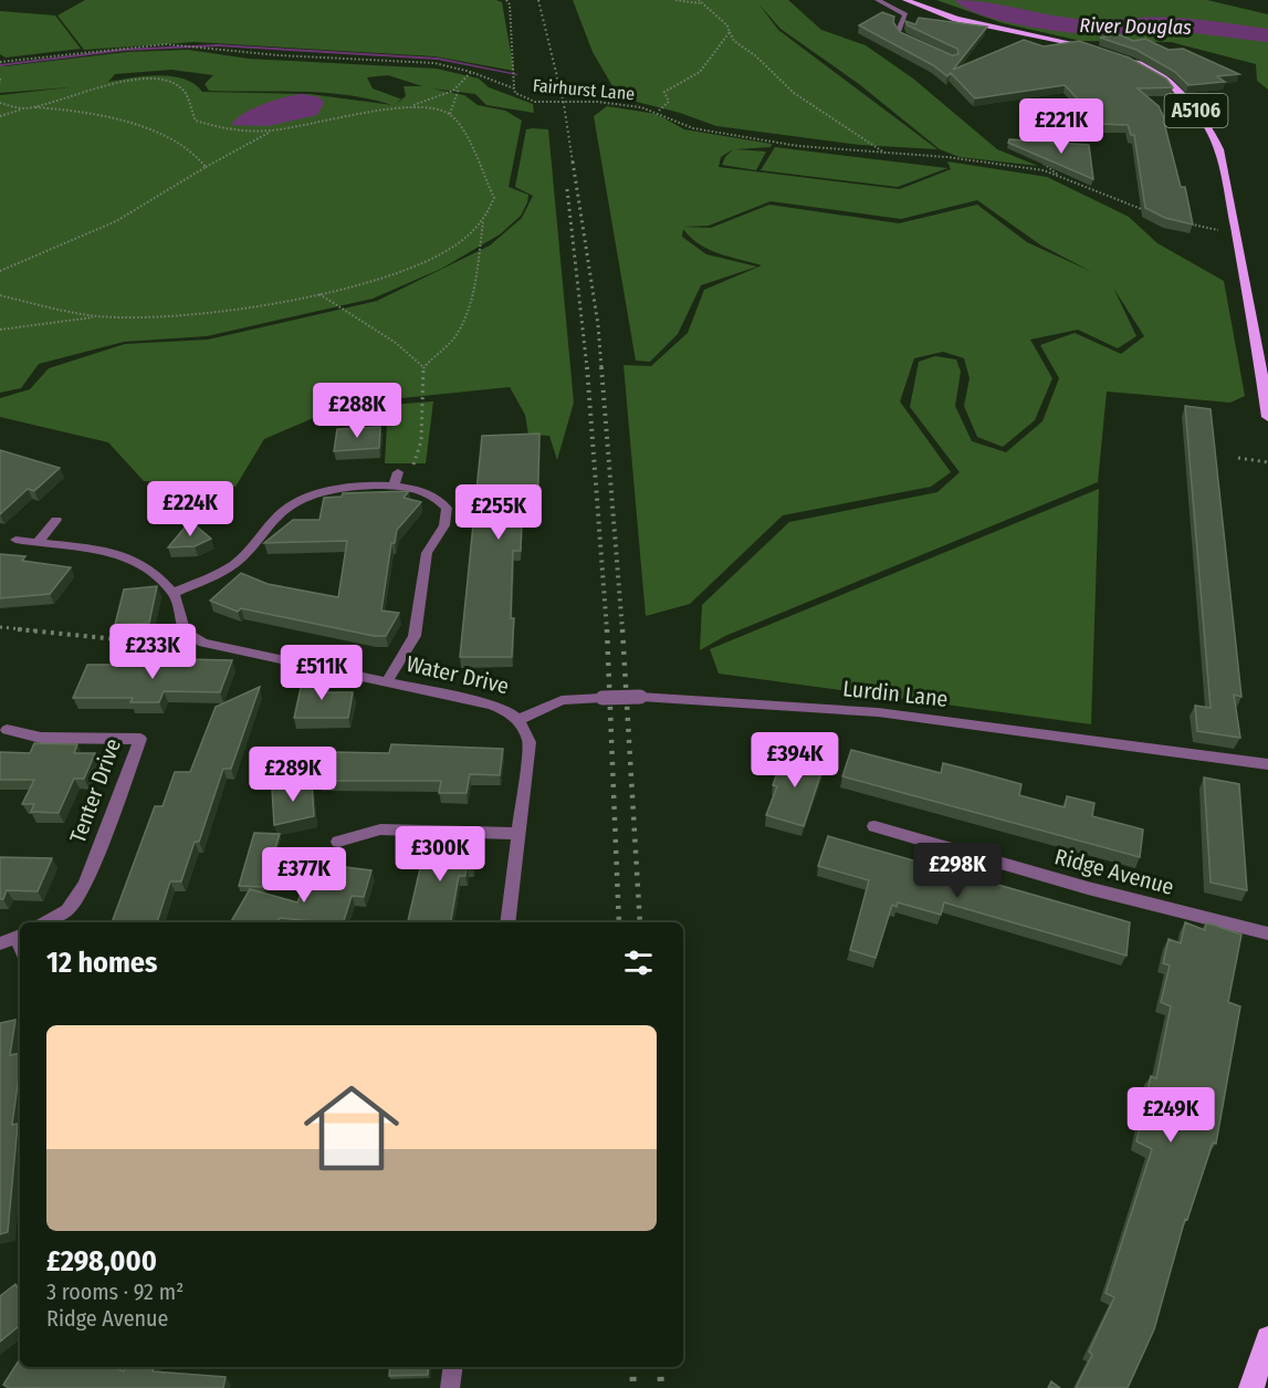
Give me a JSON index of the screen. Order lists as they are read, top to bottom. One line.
{"streets":{"main road":["A5106"],"street":["Water Drive","Lurdin Lane","Tenter Drive","Ridge Avenue"],"path":["Fairhurst Lane"]},"crossings":[["Water Drive","Lurdin Lane"]],"water":["River Douglas"],"page":{"price":["£221K","£288K","£224K","£255K","£233K","£511K","£394K","£289K","£300K","£298K","£377K","£249K"],"heading":"12 homes","list":[{"name":"£298,000","note":"3 rooms · 92 m² · Ridge Avenue"}]}}
